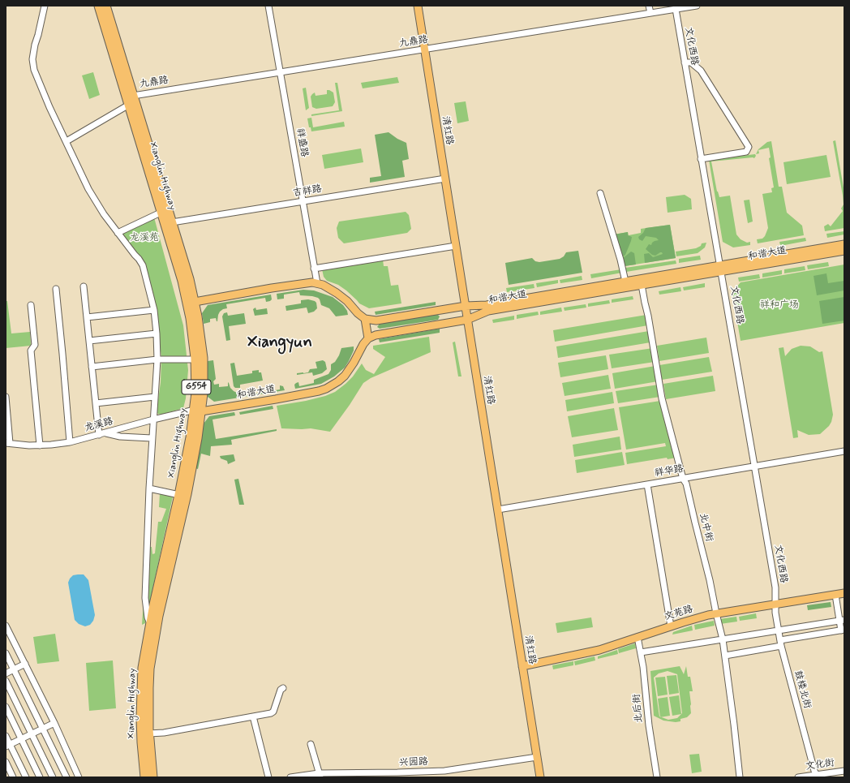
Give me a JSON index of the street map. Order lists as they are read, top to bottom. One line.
{"streets":{"highway":["Xianglin Highway","G554"],"main road":["清红路","和谐大道","文苑路"],"street":["九鼎路","文化西路","祥盛路","吉祥路","龙溪路","祥华路","北中街","鼓楼北街","北后街","兴园路","文化街"]},"crossings":[["九鼎路","文化西路"],["九鼎路","清红路"],["九鼎路","祥盛路"],["九鼎路","Xianglin Highway"],["文化西路","和谐大道"],["文化西路","祥华路"],["文化西路","文苑路"],["文化西路","鼓楼北街"],["清红路","吉祥路"],["清红路","和谐大道"],["清红路","祥华路"],["清红路","文苑路"],["清红路","兴园路"],["祥盛路","吉祥路"],["Xianglin Highway","吉祥路"],["Xianglin Highway","和谐大道"],["Xianglin Highway","龙溪路"],["和谐大道","龙溪路"],["和谐大道","北中街"],["祥华路","北中街"],["北中街","文苑路"],["文苑路","鼓楼北街"],["文苑路","北后街"],["鼓楼北街","文化街"]],"districts":["Xiangyun"],"parks":["龙溪苑","祥和广场"]}
